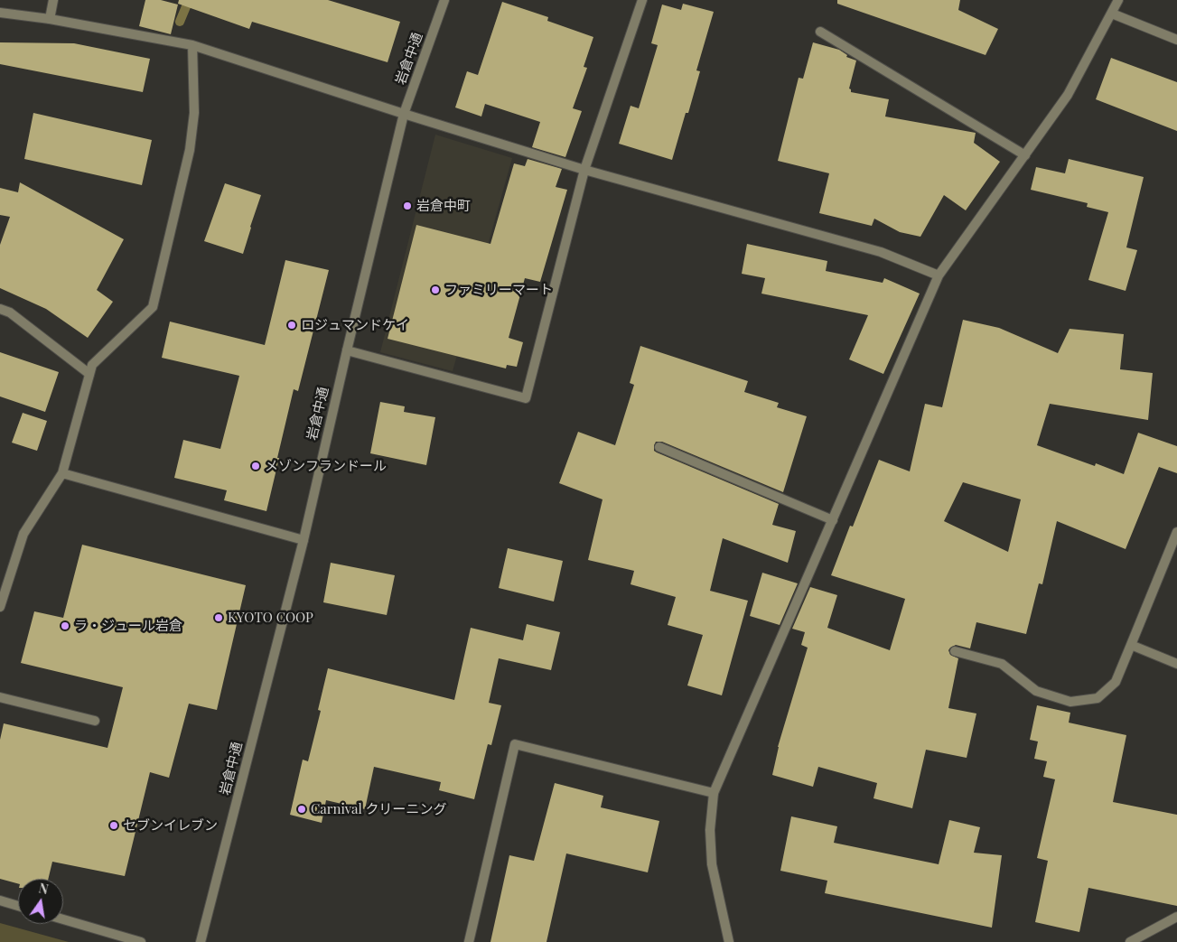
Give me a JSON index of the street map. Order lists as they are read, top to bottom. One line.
{"streets":{"street":["岩倉中通"]},"places":["岩倉中町","ファミリーマート","ロジュマンドケイ","メゾンフランドール","KYOTO COOP","ラ・ジュール岩倉","Carnival クリーニング","セブンイレブン"],"north":"top"}
